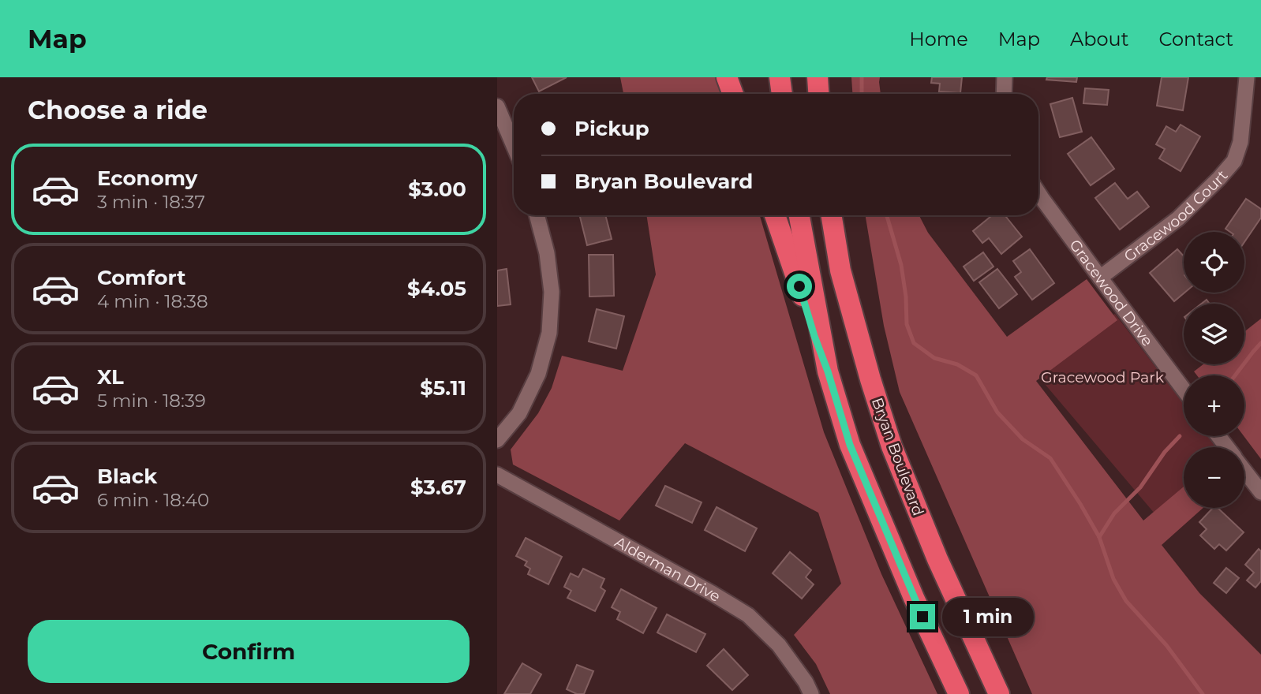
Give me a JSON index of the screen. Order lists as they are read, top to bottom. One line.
{"streets":{"highway":["Bryan Boulevard"],"street":["Gracewood Court","Gracewood Drive","Alderman Drive"]},"crossings":[["Gracewood Court","Gracewood Drive"]],"parks":["Gracewood Park"],"page":{"header":"Map","nav":["Home","Map","About","Contact"],"heading":"Choose a ride","banner":["Pickup","Bryan Boulevard"],"list":[{"name":"Economy","note":"3 min · 18:37","value":"$3.00"},{"name":"Comfort","note":"4 min · 18:38","value":"$4.05"},{"name":"XL","note":"5 min · 18:39","value":"$5.11"},{"name":"Black","note":"6 min · 18:40","value":"$3.67"}],"map_buttons":["+","−"],"bubble":"1 min","buttons":"Confirm"}}
